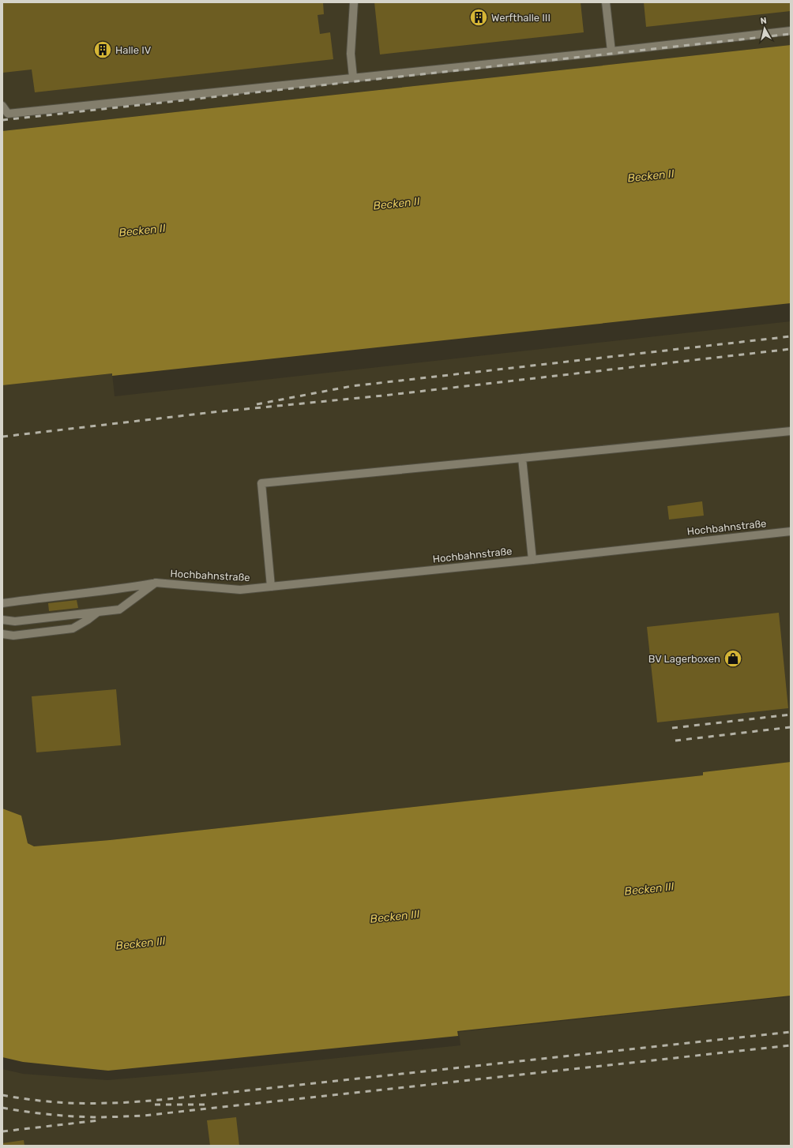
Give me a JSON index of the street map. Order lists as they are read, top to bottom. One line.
{"streets":{"street":["Hochbahnstraße"]},"water":["Becken II","Becken III"],"places":{"building":["Werfthalle III","Halle IV"],"shop":["BV Lagerboxen"]},"north":"top"}
